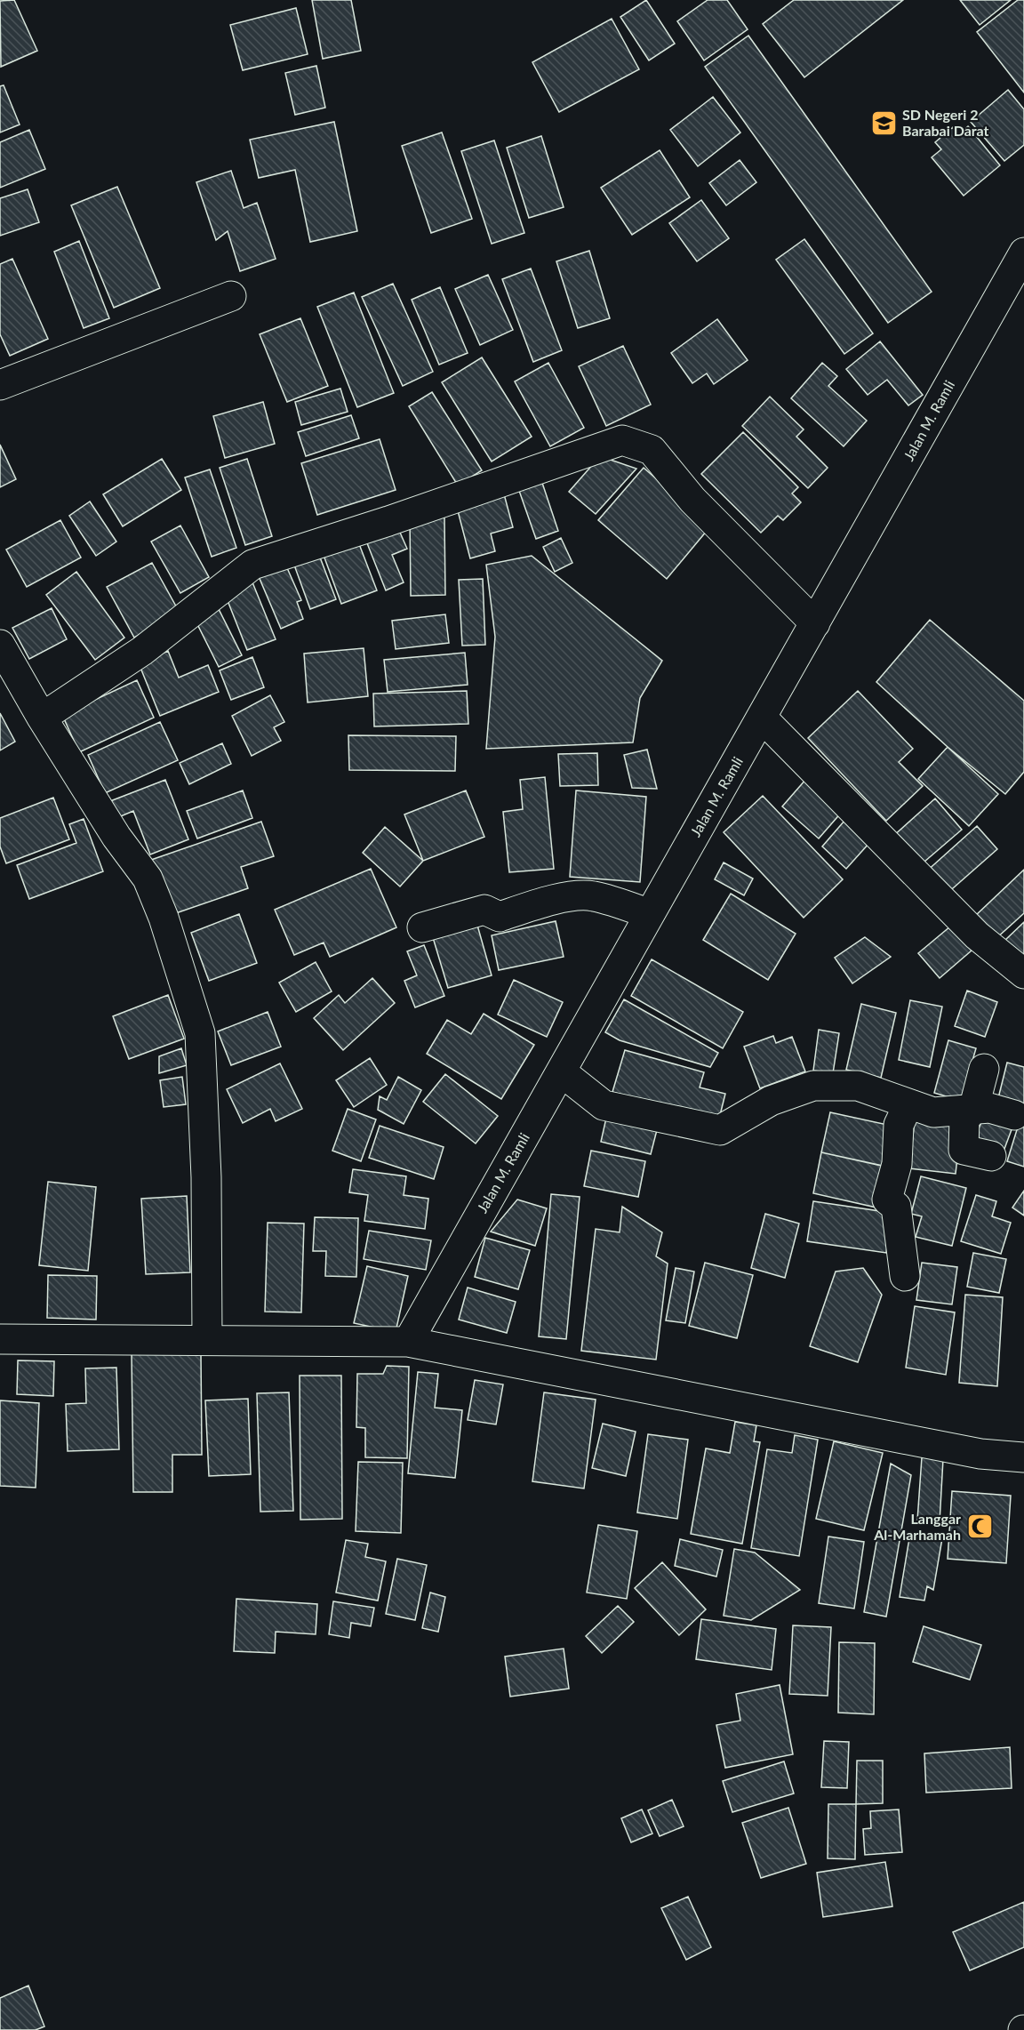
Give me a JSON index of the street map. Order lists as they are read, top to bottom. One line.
{"streets":{"street":["Jalan M. Ramli"]},"places":{"school or university":["SD Negeri 2 Barabai Darat"],"mosque":["Langgar Al-Marhamah"]}}
